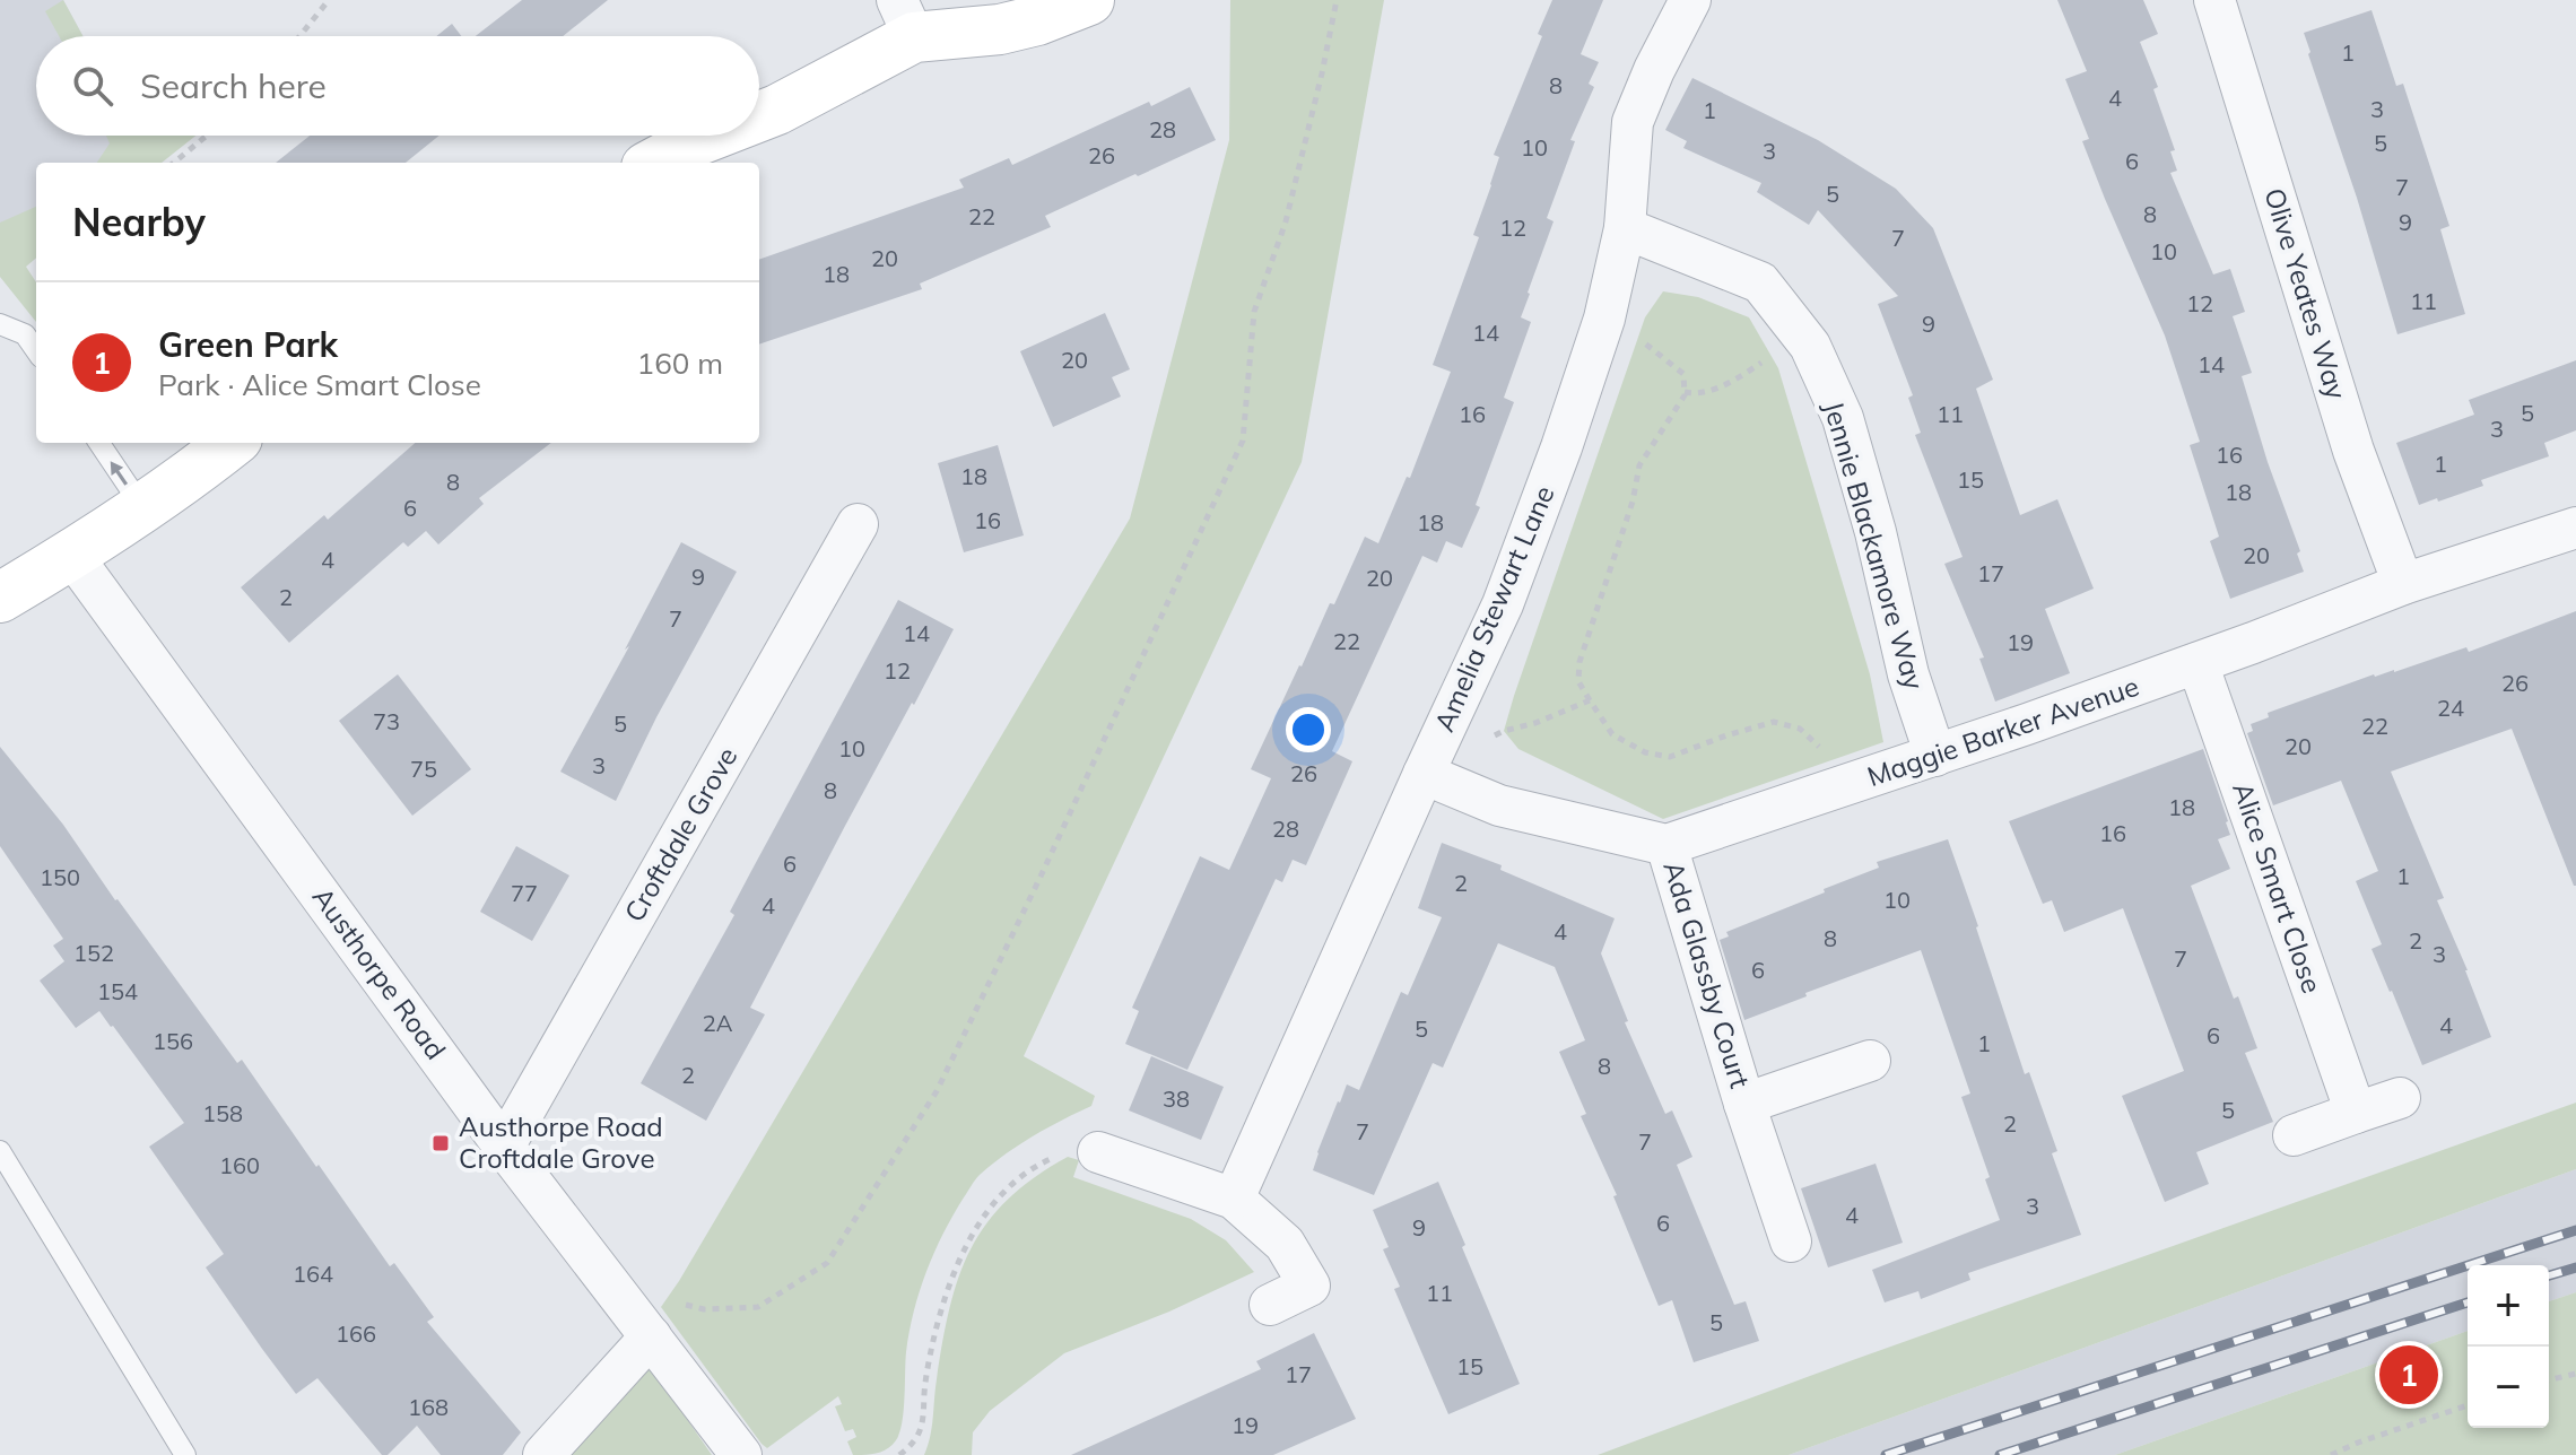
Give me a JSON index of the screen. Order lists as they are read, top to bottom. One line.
{"streets":{"street":["Olive Yeates Way","Jennie Blackamore Way","Amelia Stewart Lane","Maggie Barker Avenue","Croftdale Grove","Alice Smart Close","Austhorpe Road","Ada Glassby Court"]},"crossings":[["Olive Yeates Way","Maggie Barker Avenue"],["Jennie Blackamore Way","Amelia Stewart Lane"],["Jennie Blackamore Way","Maggie Barker Avenue"],["Maggie Barker Avenue","Alice Smart Close"],["Maggie Barker Avenue","Ada Glassby Court"],["Croftdale Grove","Austhorpe Road"]],"places":{"transit":["Austhorpe Road Croftdale Grove"]},"house_numbers":["1","8","4","3","1","28","5","10","3","26","6","7","5","8","22","9","12","7","10","20","18","11","12","9","14","20","14","5","16","11","3","16","1","18","15","8","18","6","16","18","20","4","17","9","20","2","7","14","22","19","12","26","24","73","5","22","20","10","3","75","26","8","18","28","16","6","1","150","2","77","10","4","4","8","2","152","3","7","6","154","2A","4","5","6","156","1","8","2","38","5","158","2","7","7","160","3","4","6","9","164","11","5","166","15","17","168","19"],"page":{"search":"Search here","heading":"Nearby","list":[{"mark":"1","name":"Green Park","note":"Park · Alice Smart Close","value":"160 m"}],"map_buttons":["+","−"],"pins":"1"}}
